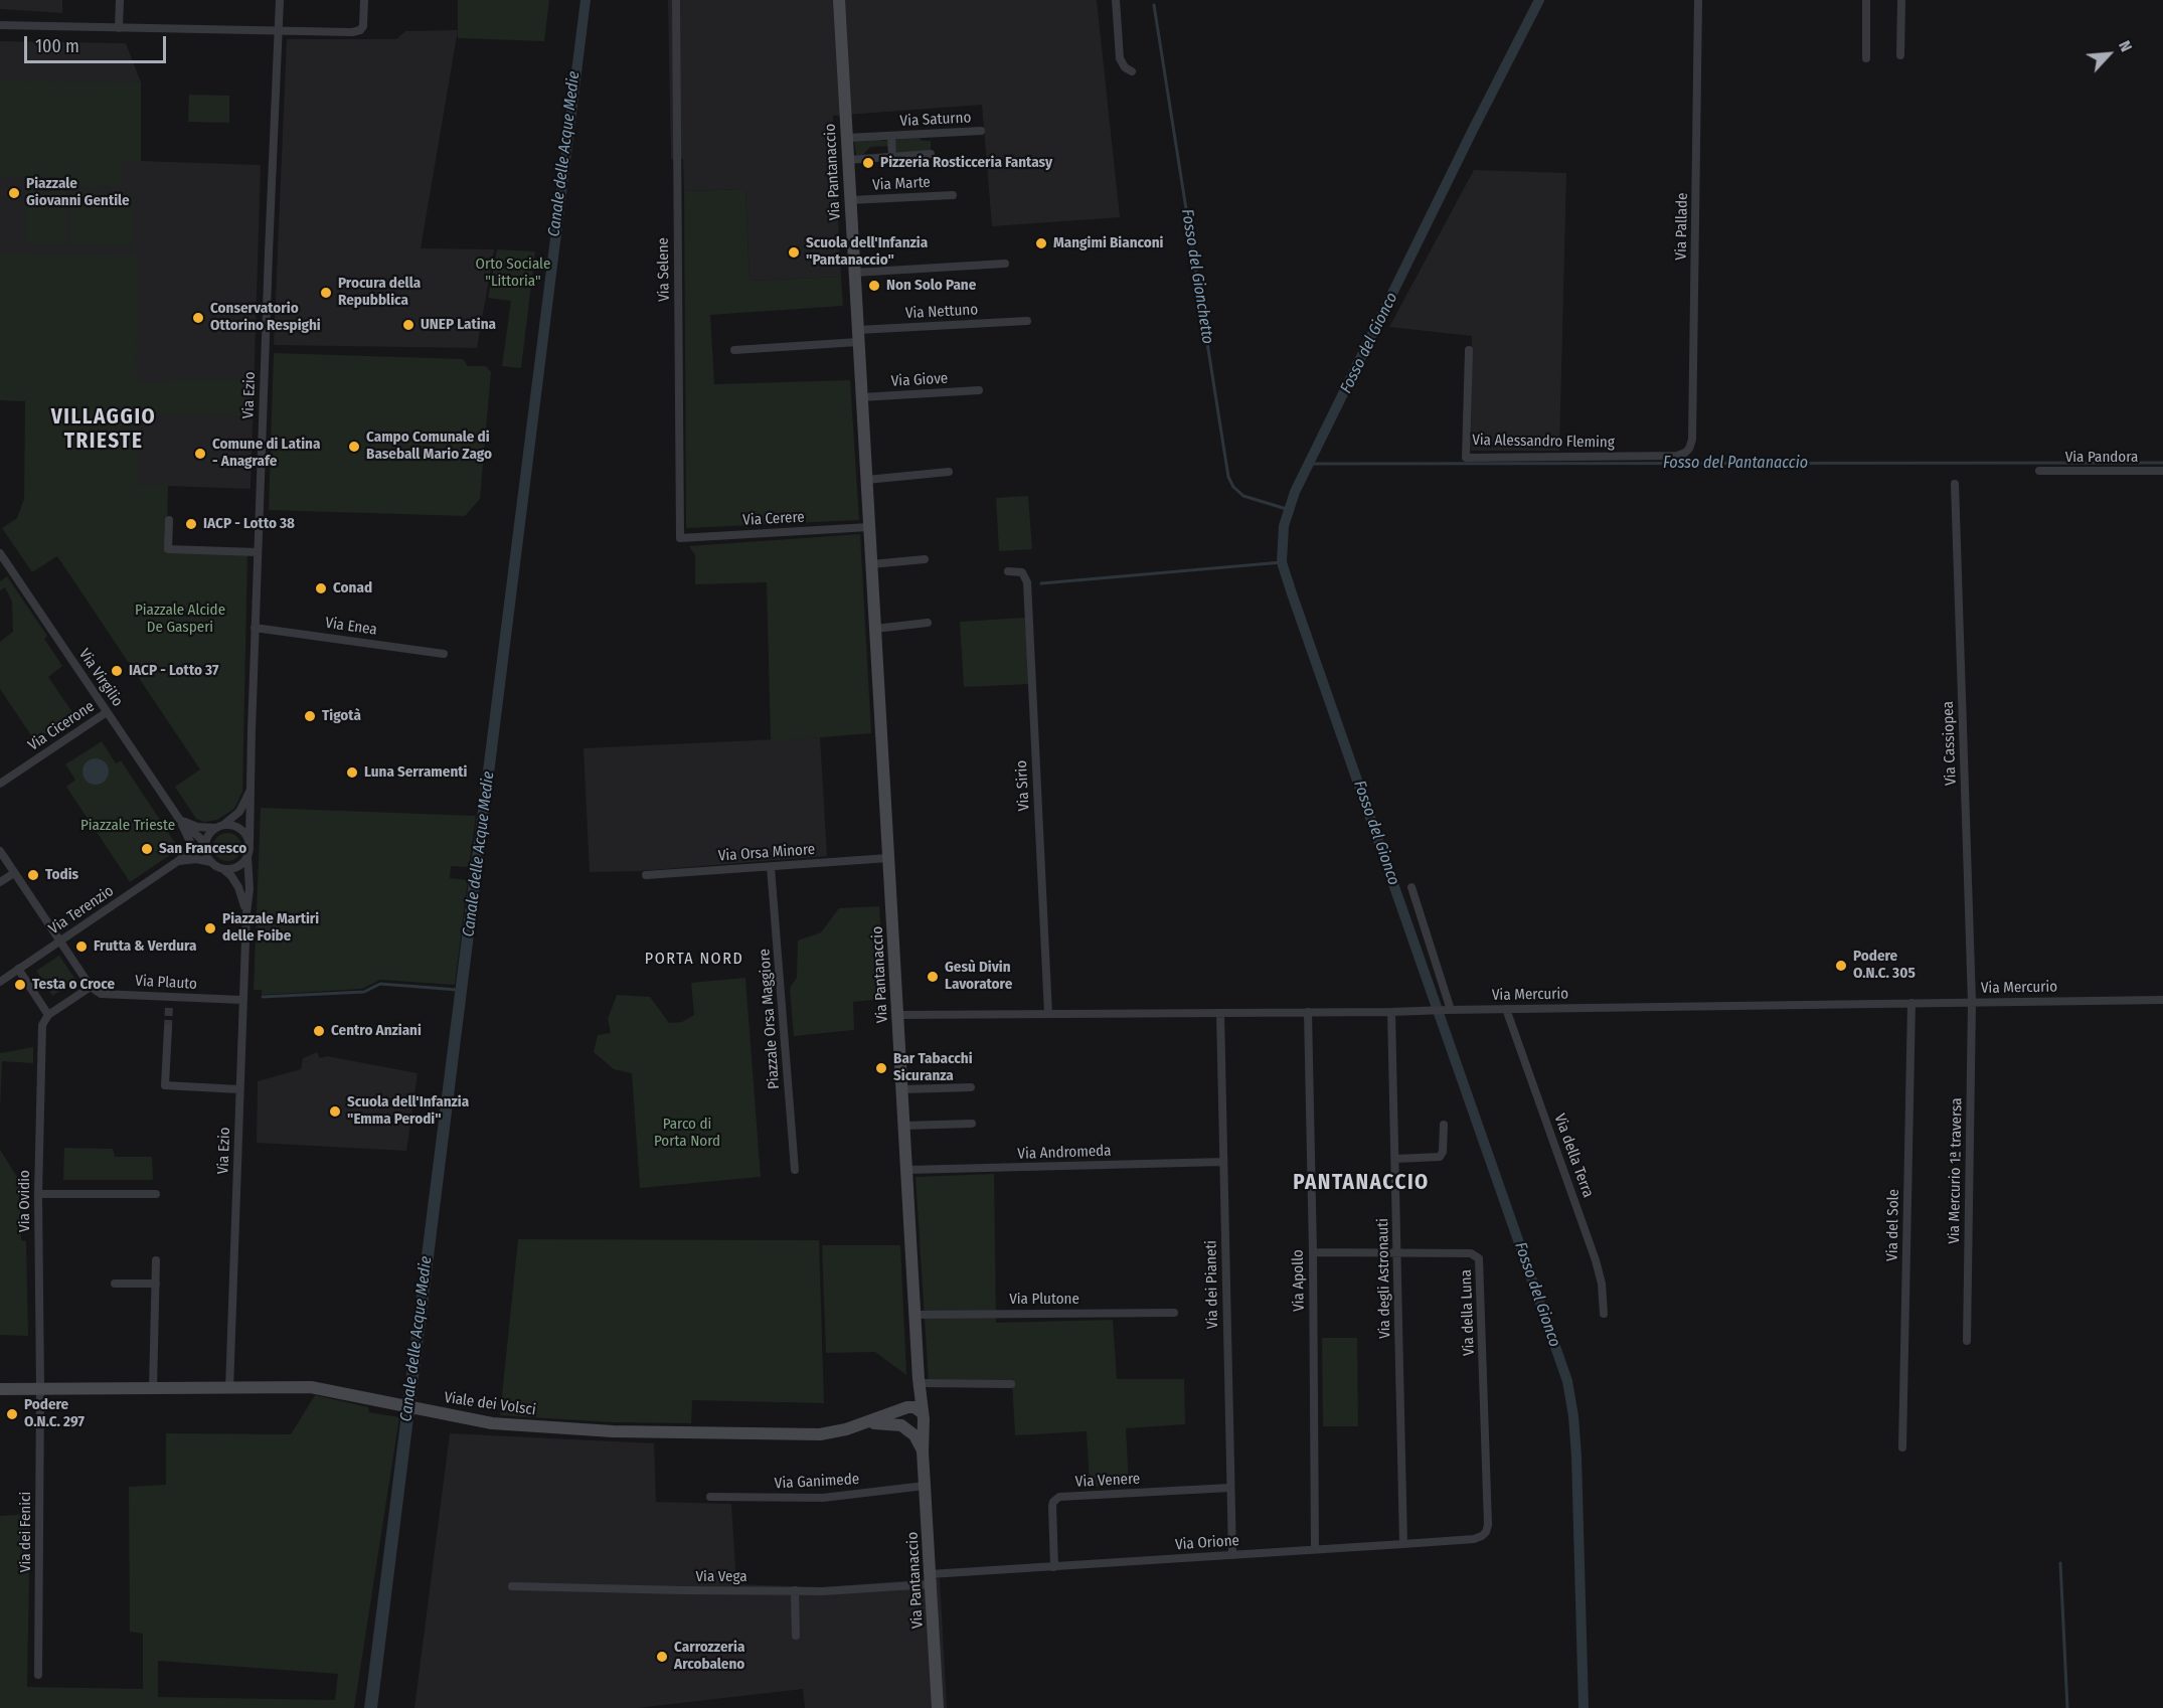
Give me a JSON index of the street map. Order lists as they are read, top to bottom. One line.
{"streets":{"street":["Via Saturno","Via Pantanaccio","Via Marte","Via Pallade","Via Selene","Via Nettuno","Via Giove","Via Ezio","Via Alessandro Fleming","Via Pandora","Via Cerere","Via Enea","Via Virgilio","Via Cicerone","Via Cassiopea","Via Sirio","Via Orsa Minore","Via Terenzio","Via Plauto","Via Mercurio","Piazzale Orsa Maggiore","Via Andromeda","Via della Terra","Via Mercurio 1ª traversa","Via Ovidio","Via del Sole","Via degli Astronauti","Via Apollo","Via dei Pianeti","Via Plutone","Via della Luna","Viale dei Volsci","Via Venere","Via Ganimede","Via dei Fenici","Via Orione","Via Vega"]},"crossings":[["Via Saturno","Via Pantanaccio"],["Via Pantanaccio","Via Marte"],["Via Pantanaccio","Via Nettuno"],["Via Pantanaccio","Via Giove"],["Via Pantanaccio","Via Cerere"],["Via Pantanaccio","Via Orsa Minore"],["Via Pantanaccio","Via Mercurio"],["Via Pantanaccio","Via Andromeda"],["Via Pantanaccio","Via Plutone"],["Via Pantanaccio","Viale dei Volsci"],["Via Pantanaccio","Via Ganimede"],["Via Pantanaccio","Via Orione"],["Via Pantanaccio","Via Vega"],["Via Pallade","Via Alessandro Fleming"],["Via Selene","Via Cerere"],["Via Ezio","Via Enea"],["Via Ezio","Via Virgilio"],["Via Ezio","Via Terenzio"],["Via Ezio","Via Plauto"],["Via Ezio","Viale dei Volsci"],["Via Virgilio","Via Cicerone"],["Via Virgilio","Via Terenzio"],["Via Cassiopea","Via Mercurio"],["Via Cassiopea","Via Mercurio 1ª traversa"],["Via Sirio","Via Mercurio"],["Via Orsa Minore","Piazzale Orsa Maggiore"],["Via Mercurio","Via della Terra"],["Via Mercurio","Via Mercurio 1ª traversa"],["Via Mercurio","Via del Sole"],["Via Mercurio","Via degli Astronauti"],["Via Mercurio","Via Apollo"],["Via Mercurio","Via dei Pianeti"],["Via Andromeda","Via dei Pianeti"],["Via Ovidio","Viale dei Volsci"],["Via Ovidio","Via dei Fenici"],["Via degli Astronauti","Via della Luna"],["Via degli Astronauti","Via Orione"],["Via Apollo","Via della Luna"],["Via Apollo","Via Orione"],["Via dei Pianeti","Via Venere"],["Via dei Pianeti","Via Orione"],["Via della Luna","Via Orione"],["Viale dei Volsci","Via dei Fenici"],["Via Venere","Via Orione"],["Via Orione","Via Vega"]],"districts":["VILLAGGIO TRIESTE","PORTA NORD","PANTANACCIO"],"water":["Canale delle Acque Medie","Fosso del Gionchetto","Fosso del Gionco","Fosso del Pantanaccio"],"parks":["Orto Sociale \"Littoria\"","Piazzale Alcide De Gasperi","Piazzale Trieste","Parco di Porta Nord"],"places":["Pizzeria Rosticceria Fantasy","Piazzale Giovanni Gentile","Mangimi Bianconi","Scuola dell'Infanzia \"Pantanaccio\"","Non Solo Pane","Procura della Repubblica","Conservatorio Ottorino Respighi","UNEP Latina","Campo Comunale di Baseball Mario Zago","Comune di Latina - Anagrafe","IACP - Lotto 38","Conad","IACP - Lotto 37","Tigotà","Luna Serramenti","San Francesco","Todis","Piazzale Martiri delle Foibe","Frutta & Verdura","Podere O.N.C. 305","Gesù Divin Lavoratore","Testa o Croce","Centro Anziani","Bar Tabacchi Sicuranza","Scuola dell'Infanzia \"Emma Perodi\"","Podere O.N.C. 297","Carrozzeria Arcobaleno"],"scale_bar":"100 m","north":"top right"}
